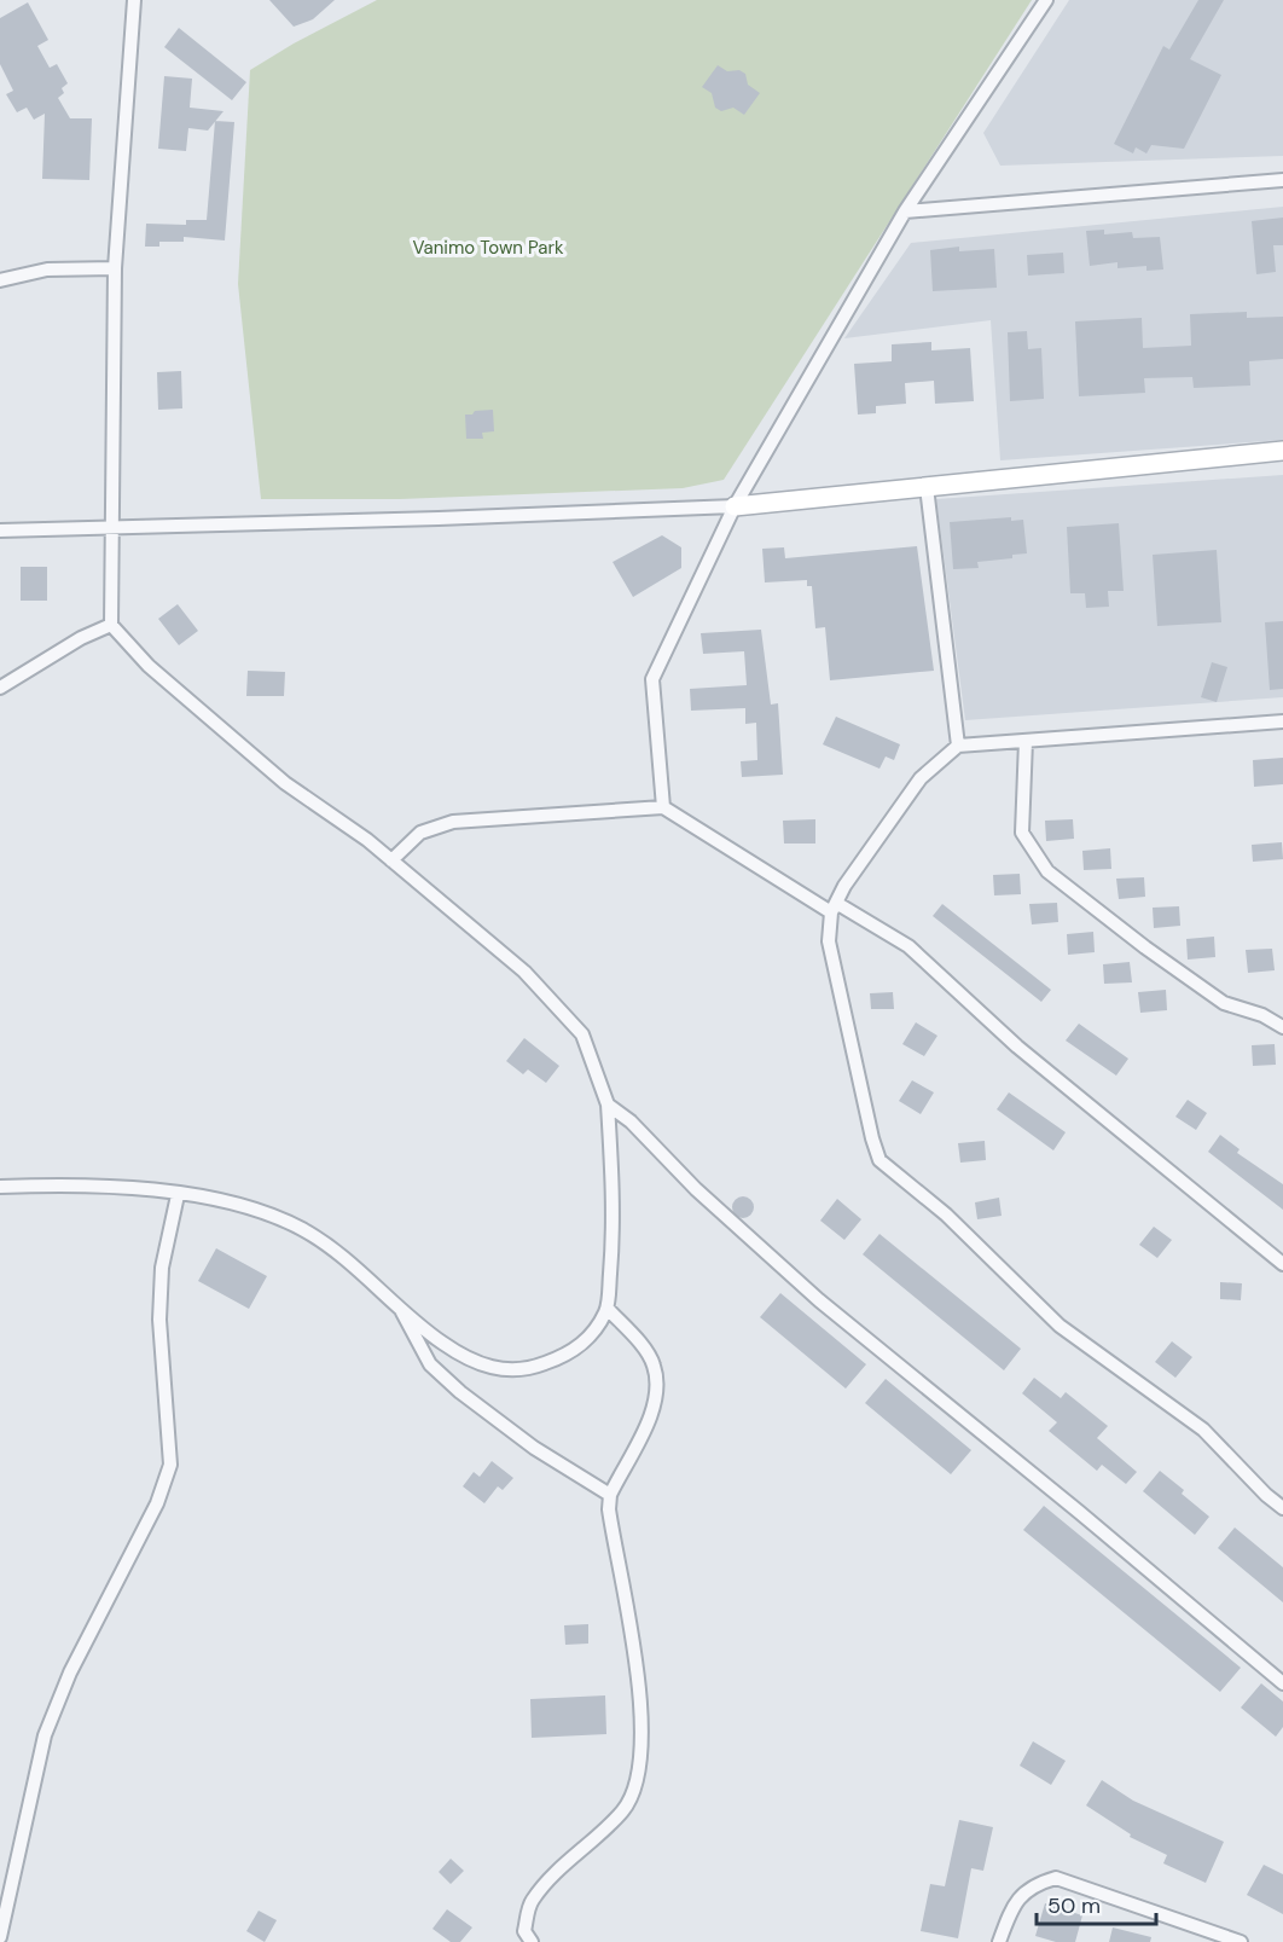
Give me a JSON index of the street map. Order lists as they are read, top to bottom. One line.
{"parks":["Vanimo Town Park"],"scale_bar":"50 m"}
